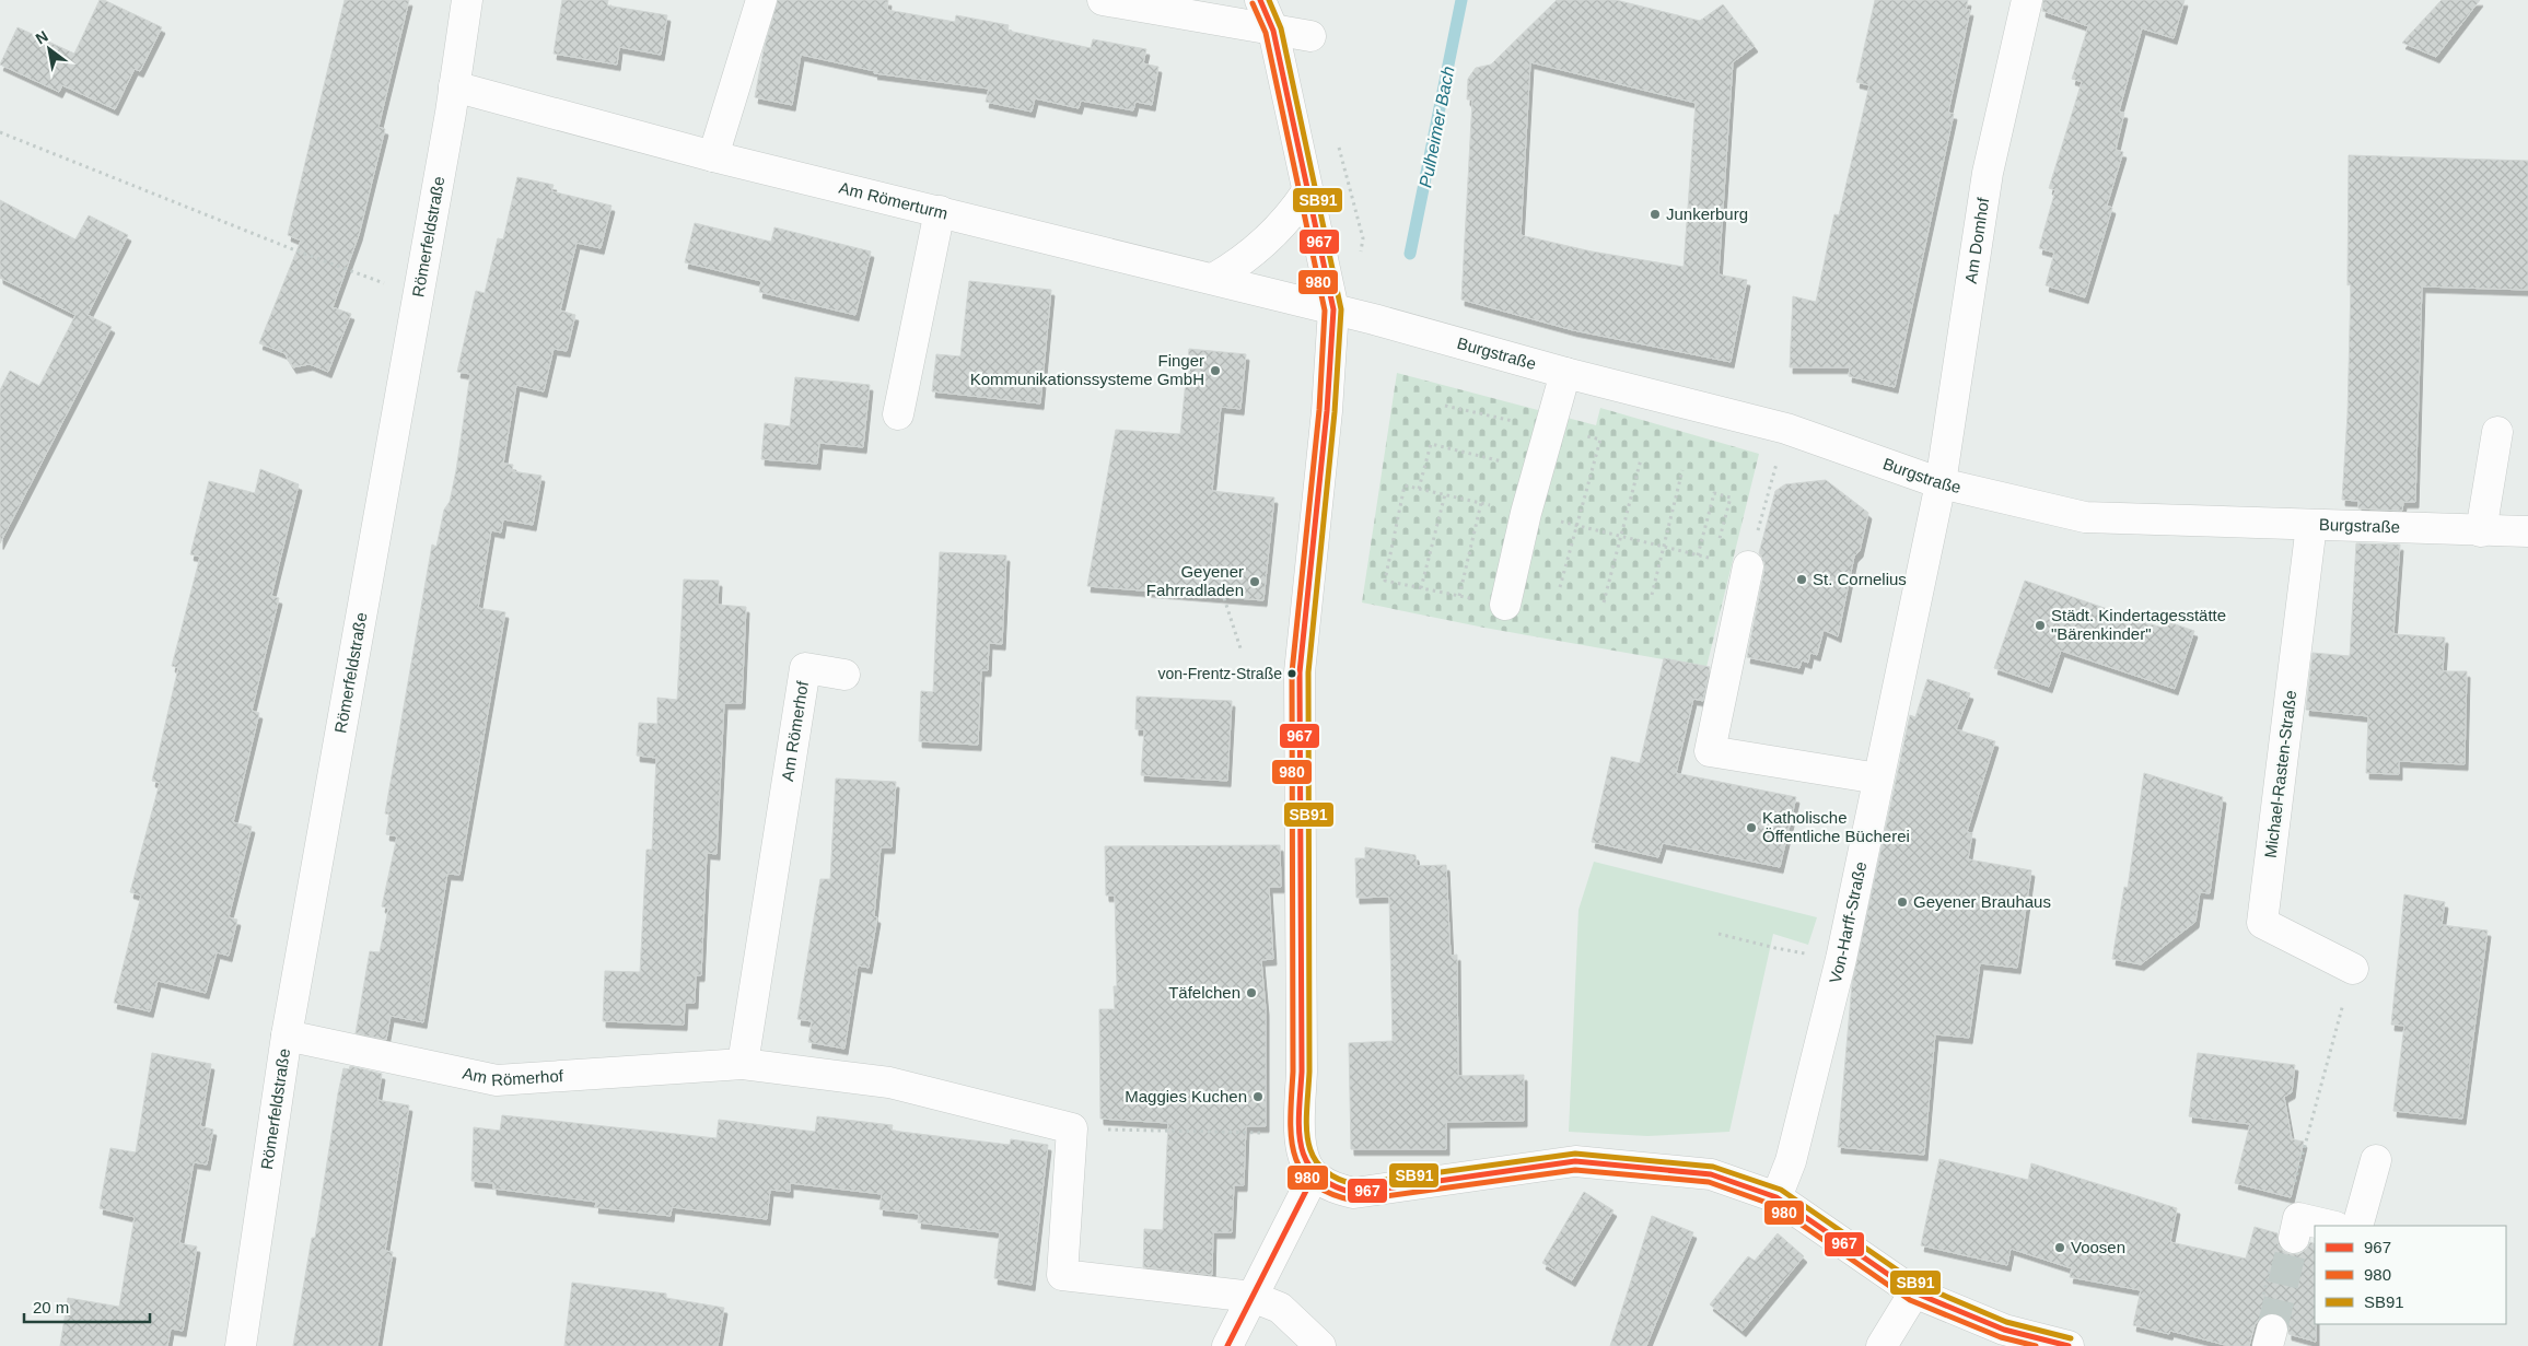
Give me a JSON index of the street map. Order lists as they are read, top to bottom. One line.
{"streets":{"street":["Am Römerturm","Römerfeldstraße","Am Domhof","Burgstraße","Am Römerhof","Michael-Rasten-Straße","Von-Harff-Straße"]},"crossings":[["Am Römerturm","Römerfeldstraße"],["Am Römerturm","Burgstraße"],["Römerfeldstraße","Am Römerhof"],["Am Domhof","Burgstraße"],["Am Domhof","Von-Harff-Straße"],["Burgstraße","Michael-Rasten-Straße"],["Burgstraße","Von-Harff-Straße"]],"water":["Pulheimer Bach"],"places":["Junkerburg","Finger Kommunikationssysteme GmbH","St. Cornelius","Geyener Fahrradladen","Städt. Kindertagesstätte \"Bärenkinder\"","von-Frentz-Straße","Katholische Öffentliche Bücherei","Geyener Brauhaus","Täfelchen","Maggies Kuchen","Voosen"],"lines":["transit line 967","transit line SB91","transit line 980"],"legend":["967","980","SB91"],"scale_bar":"20 m","north":"top left"}
